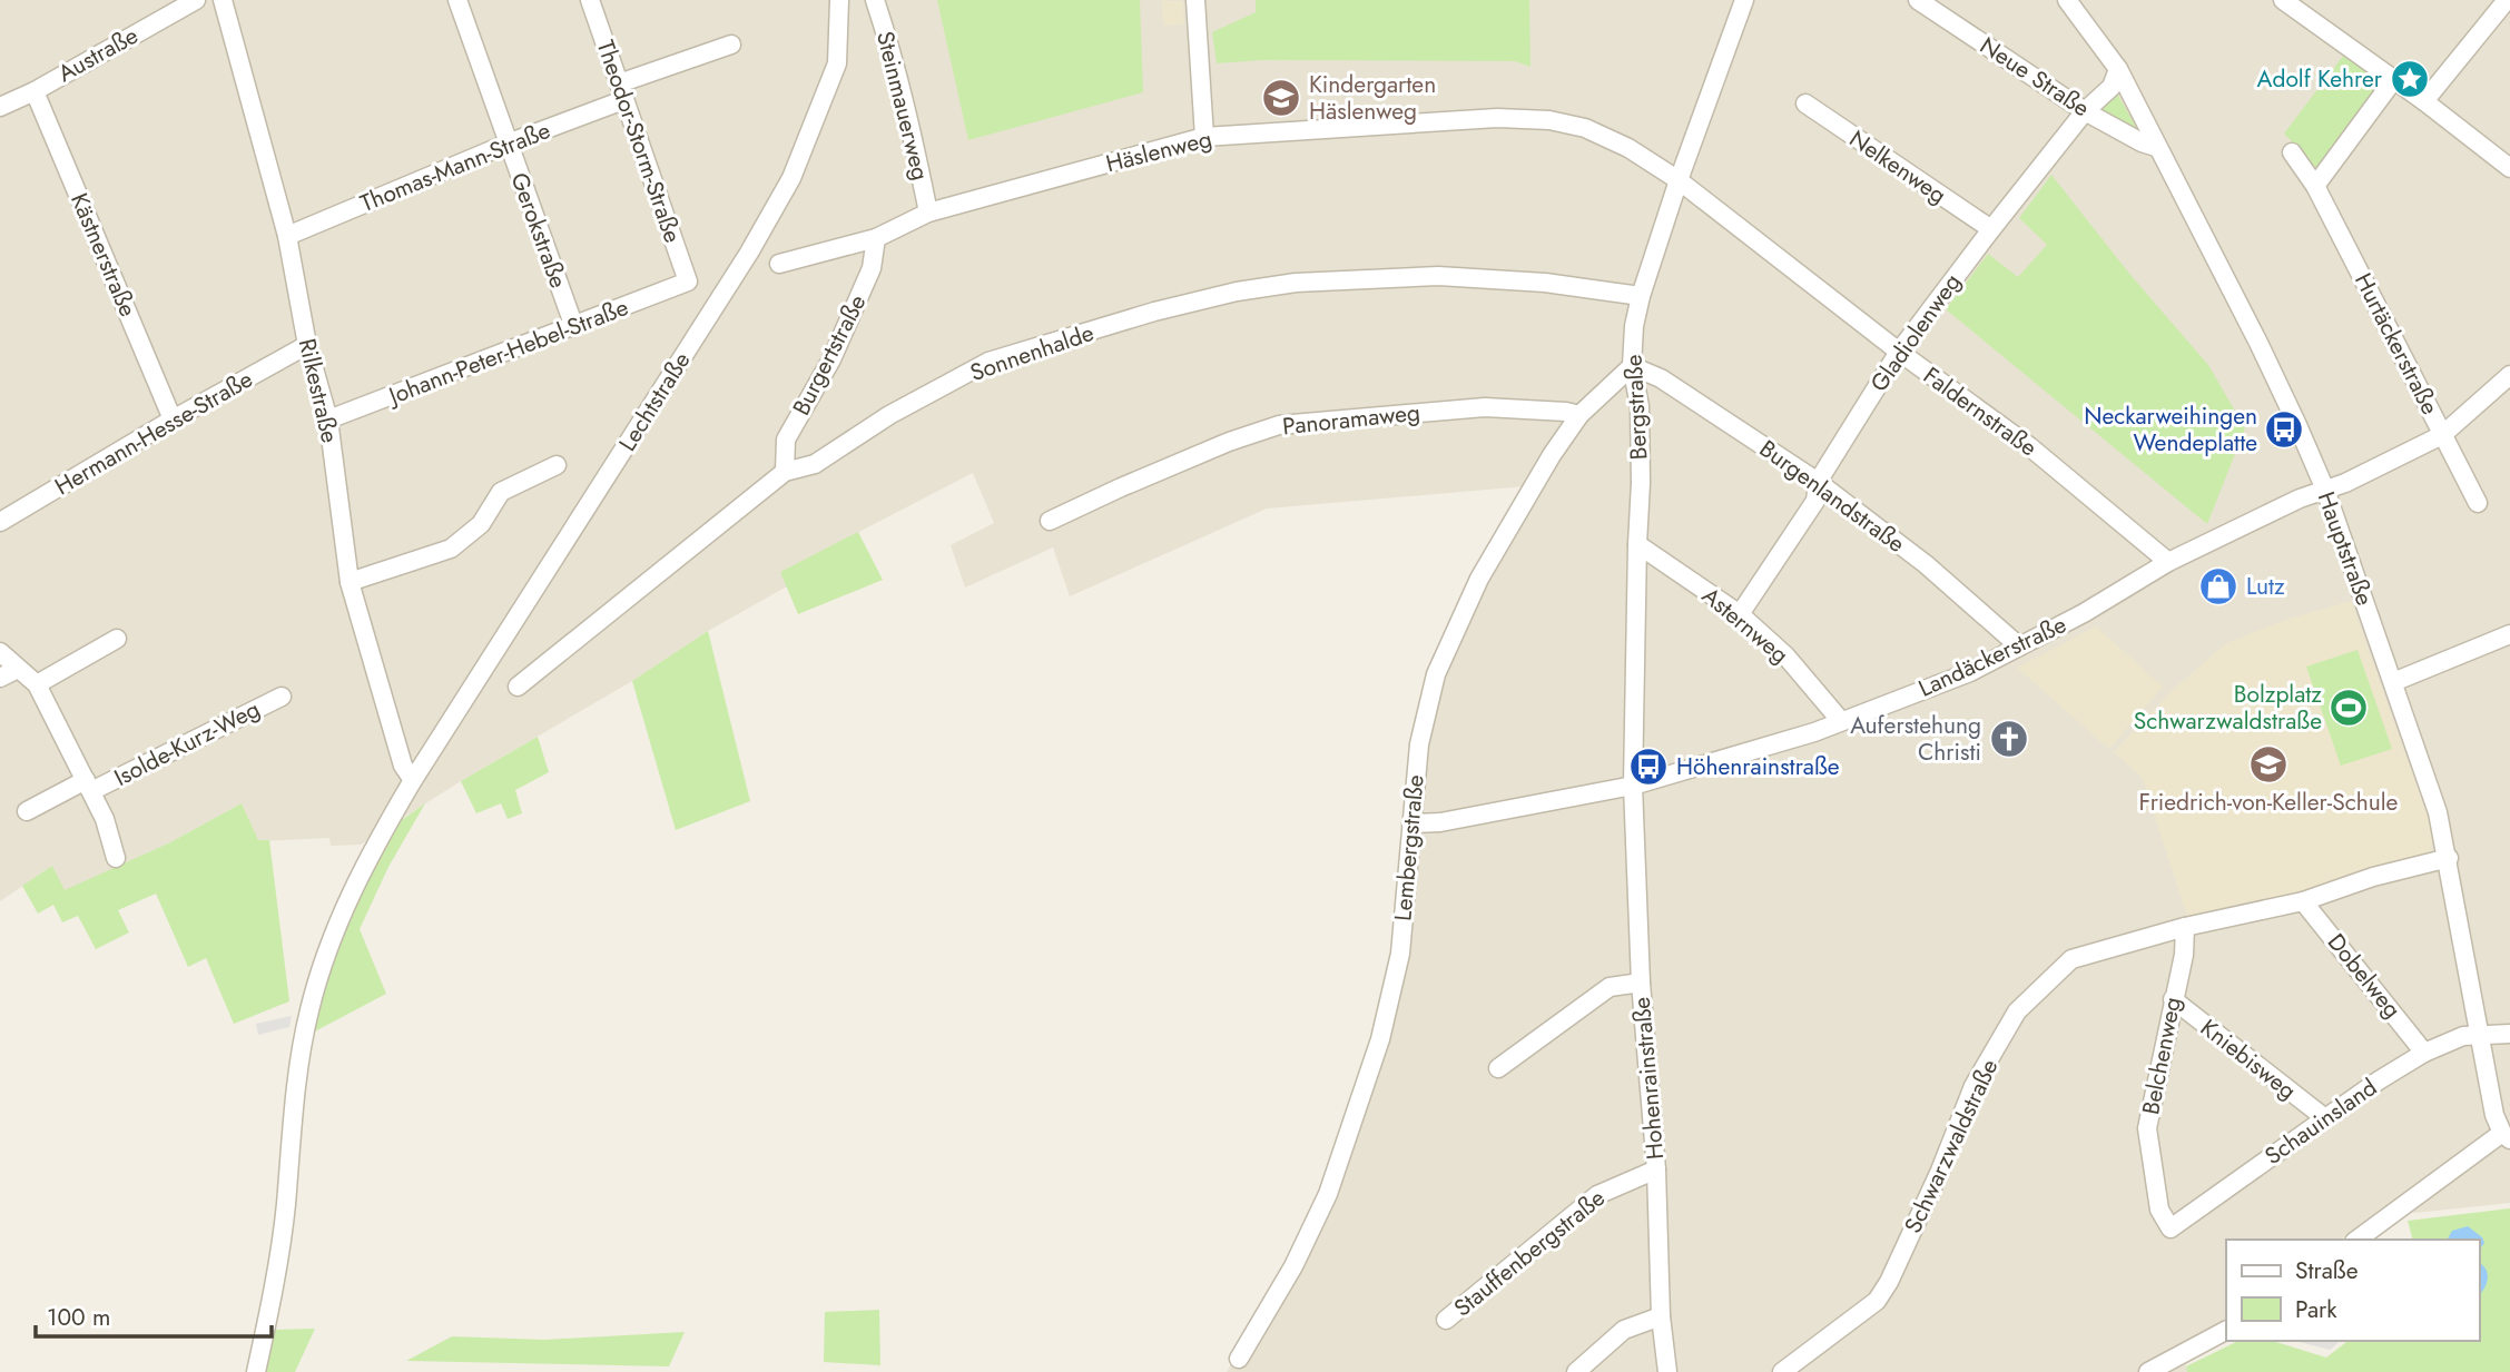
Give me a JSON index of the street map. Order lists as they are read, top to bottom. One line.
{"streets":{"street":["Austraße","Neue Straße","Steinmauerweg","Theodor-Storm-Straße","Häslenweg","Thomas-Mann-Straße","Nelkenweg","Gerokstraße","Kästnerstraße","Gladiolenweg","Hurtäckerstraße","Johann-Peter-Hebel-Straße","Sonnenhalde","Burgertstraße","Rilkestraße","Lechtstraße","Bergstraße","Faldernstraße","Panoramaweg","Hermann-Hesse-Straße","Burgenlandstraße","Hauptstraße","Asternweg","Landäckerstraße","Isolde-Kurz-Weg","Lembergstraße","Dobelweg","Belchenweg","Kniebisweg","Hohenrainstraße","Schauinsland","Schwarzwaldstraße","Stauffenbergstraße"]},"crossings":[["Austraße","Kästnerstraße"],["Neue Straße","Gladiolenweg"],["Neue Straße","Hauptstraße"],["Steinmauerweg","Häslenweg"],["Theodor-Storm-Straße","Thomas-Mann-Straße"],["Theodor-Storm-Straße","Johann-Peter-Hebel-Straße"],["Häslenweg","Burgertstraße"],["Häslenweg","Bergstraße"],["Häslenweg","Faldernstraße"],["Thomas-Mann-Straße","Gerokstraße"],["Thomas-Mann-Straße","Rilkestraße"],["Nelkenweg","Gladiolenweg"],["Gerokstraße","Johann-Peter-Hebel-Straße"],["Kästnerstraße","Hermann-Hesse-Straße"],["Gladiolenweg","Faldernstraße"],["Gladiolenweg","Burgenlandstraße"],["Gladiolenweg","Hauptstraße"],["Gladiolenweg","Asternweg"],["Hurtäckerstraße","Landäckerstraße"],["Johann-Peter-Hebel-Straße","Rilkestraße"],["Sonnenhalde","Burgertstraße"],["Sonnenhalde","Bergstraße"],["Rilkestraße","Lechtstraße"],["Rilkestraße","Hermann-Hesse-Straße"],["Bergstraße","Faldernstraße"],["Bergstraße","Burgenlandstraße"],["Bergstraße","Asternweg"],["Bergstraße","Landäckerstraße"],["Bergstraße","Lembergstraße"],["Bergstraße","Hohenrainstraße"],["Faldernstraße","Landäckerstraße"],["Panoramaweg","Lembergstraße"],["Burgenlandstraße","Landäckerstraße"],["Burgenlandstraße","Lembergstraße"],["Hauptstraße","Landäckerstraße"],["Hauptstraße","Schauinsland"],["Hauptstraße","Schwarzwaldstraße"],["Asternweg","Landäckerstraße"],["Landäckerstraße","Lembergstraße"],["Landäckerstraße","Hohenrainstraße"],["Dobelweg","Schauinsland"],["Dobelweg","Schwarzwaldstraße"],["Belchenweg","Kniebisweg"],["Belchenweg","Schauinsland"],["Belchenweg","Schwarzwaldstraße"],["Kniebisweg","Schauinsland"],["Hohenrainstraße","Stauffenbergstraße"]],"places":{"place":["Adolf Kehrer"],"school or university":["Kindergarten Häslenweg","Friedrich-von-Keller-Schule"],"bus stop":["Neckarweihingen Wendeplatte","Höhenrainstraße"],"shop":["Lutz"],"sports":["Bolzplatz Schwarzwaldstraße"],"church":["Auferstehung Christi"]},"legend":["Straße","Park"],"scale_bar":"100 m"}
